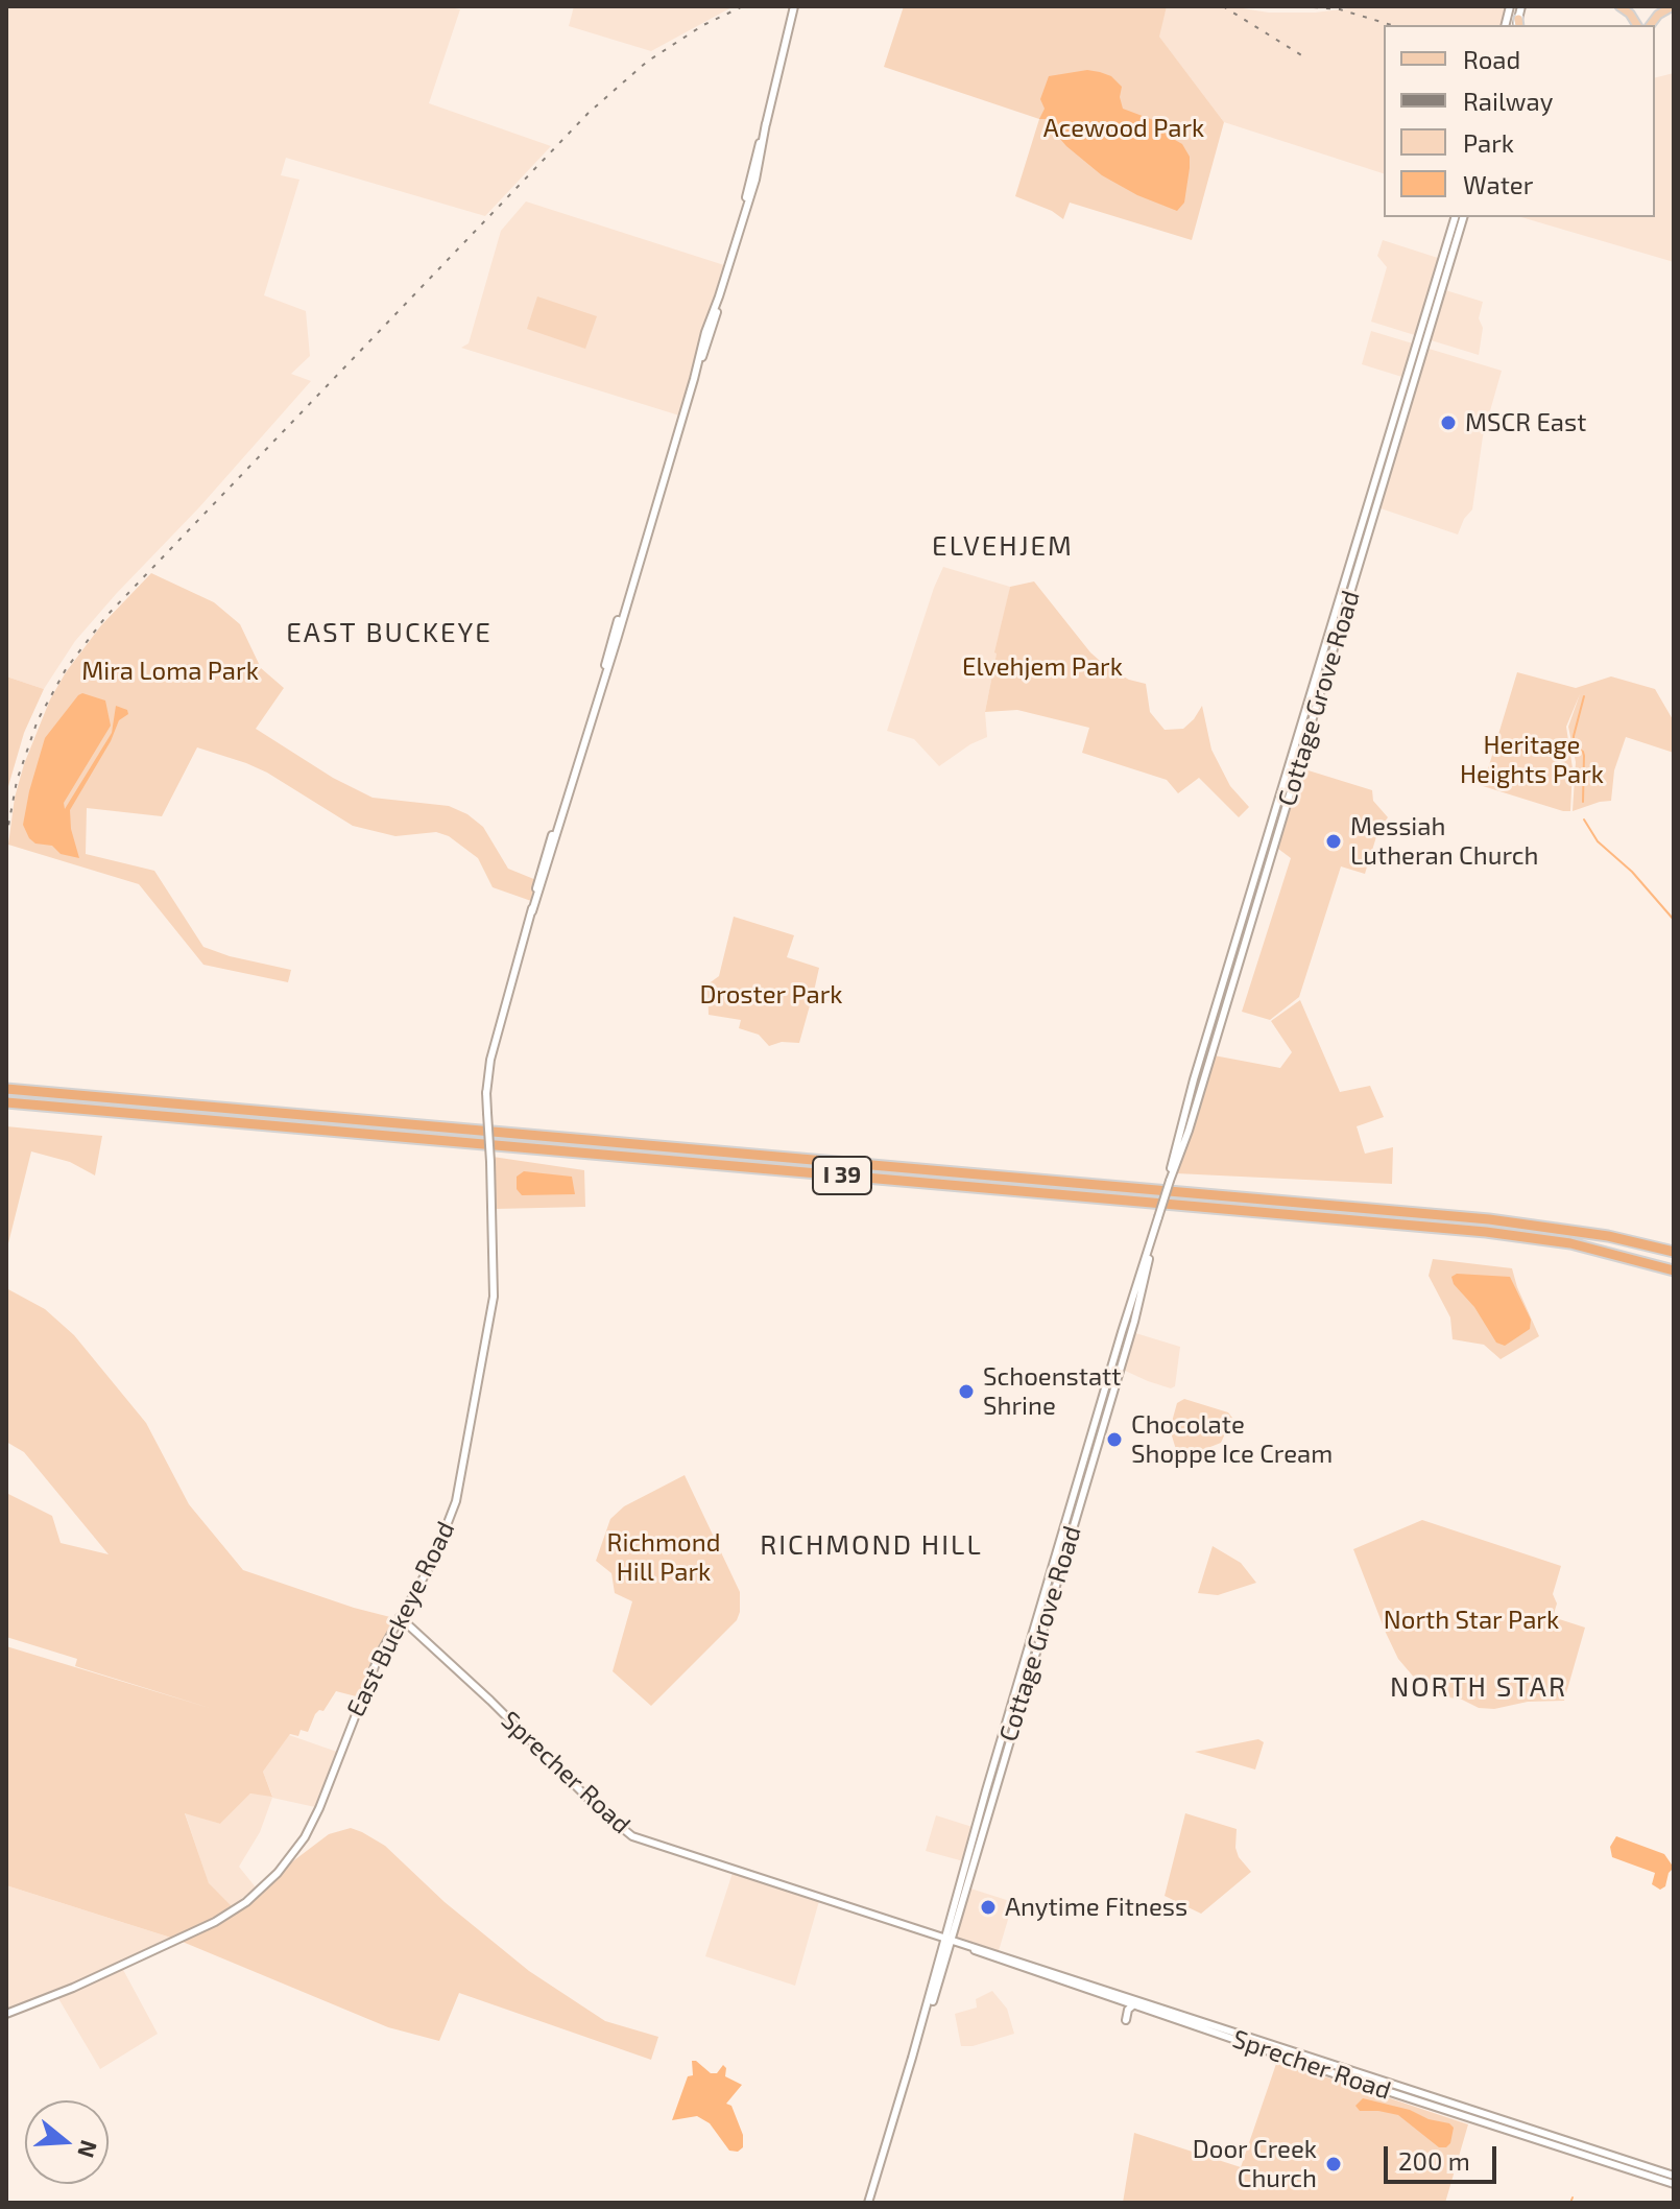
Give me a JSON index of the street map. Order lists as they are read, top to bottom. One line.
{"streets":{"highway":["I 39"],"main road":["Cottage Grove Road","East Buckeye Road","Sprecher Road"]},"crossings":[["Cottage Grove Road","Sprecher Road"],["East Buckeye Road","Sprecher Road"]],"districts":["ELVEHJEM","EAST BUCKEYE","RICHMOND HILL","NORTH STAR"],"parks":["Acewood Park","Elvehjem Park","Mira Loma Park","Heritage Heights Park","Droster Park","Richmond Hill Park","North Star Park"],"places":["MSCR East","Messiah Lutheran Church","Schoenstatt Shrine","Chocolate Shoppe Ice Cream","Anytime Fitness","Door Creek Church"],"legend":["Road","Railway","Park","Water"],"scale_bar":"200 m","north":"right"}
